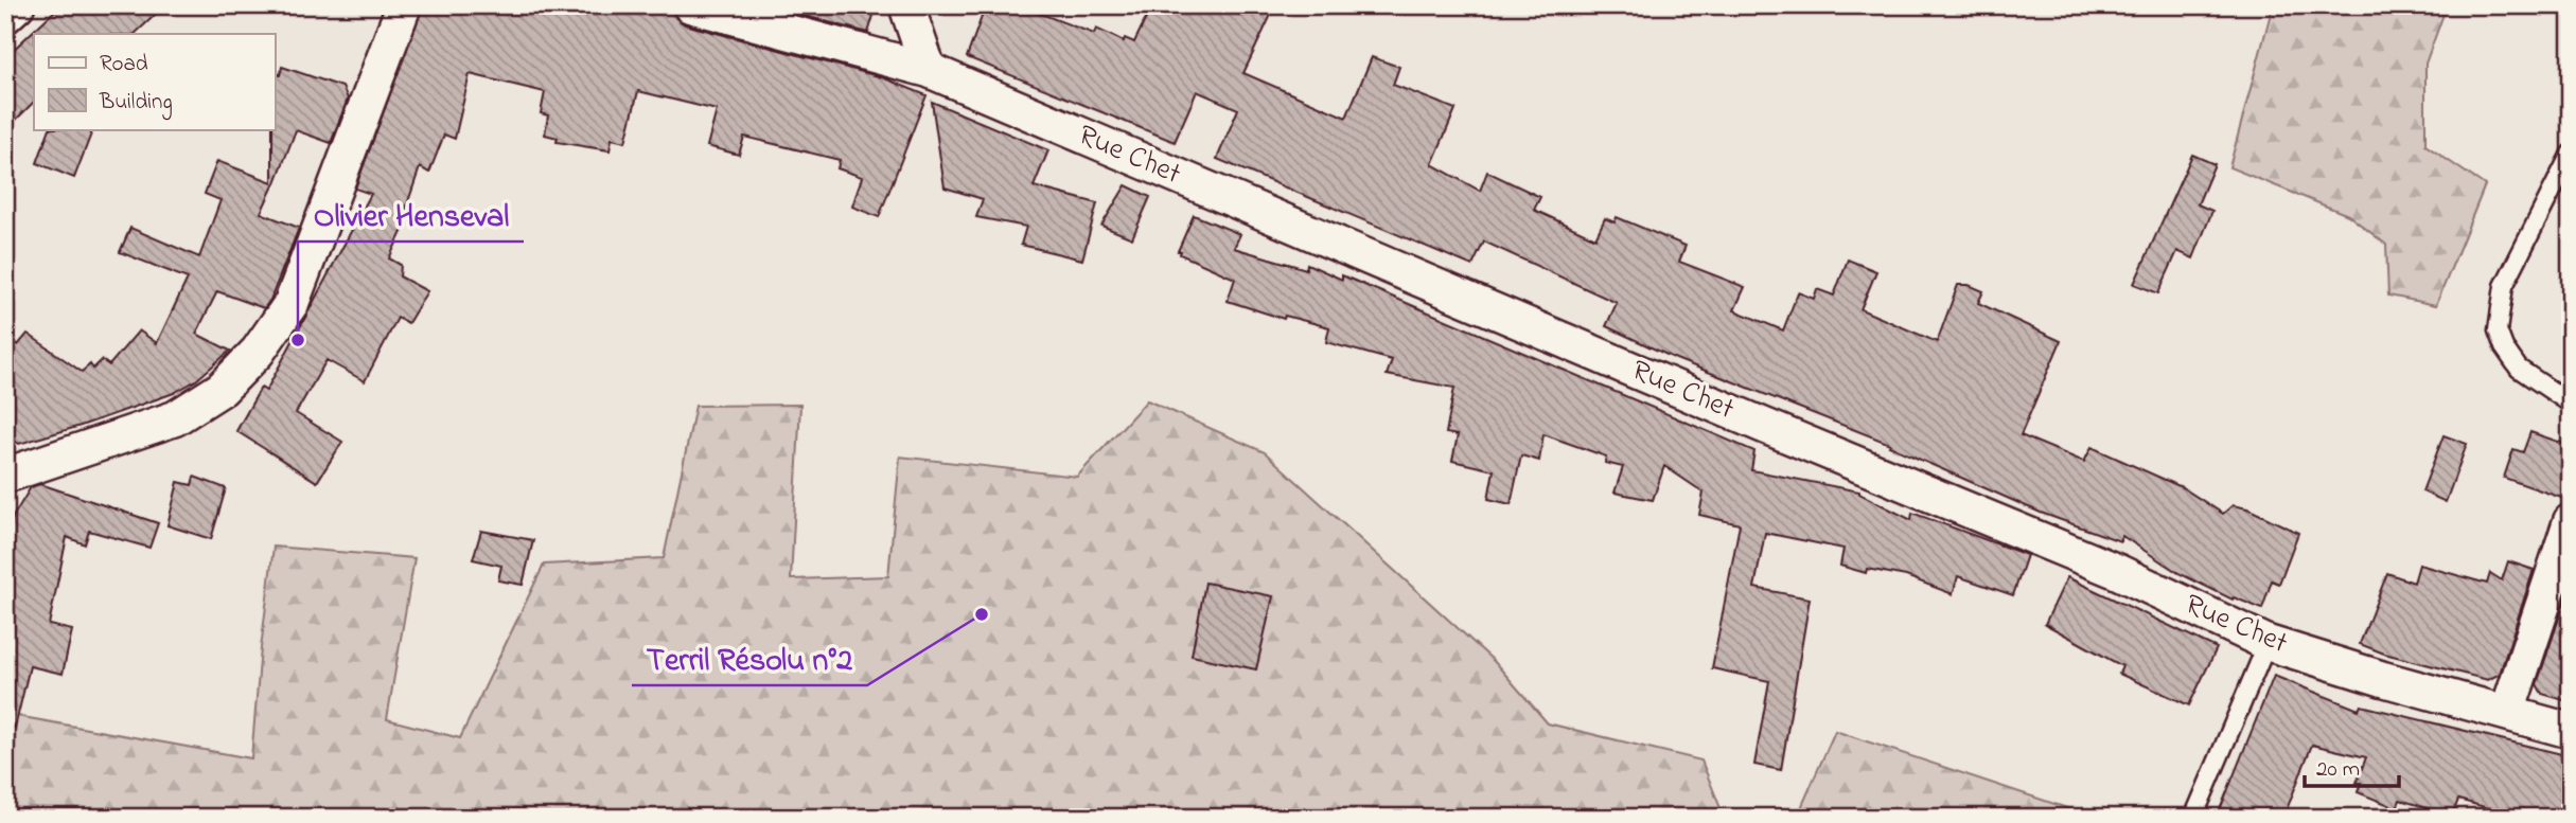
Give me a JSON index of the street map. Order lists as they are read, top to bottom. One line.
{"streets":{"street":["Rue Chet"]},"places":["Olivier Henseval","Terril Résolu n°2"],"legend":["Road","Building"],"scale_bar":"20 m"}
